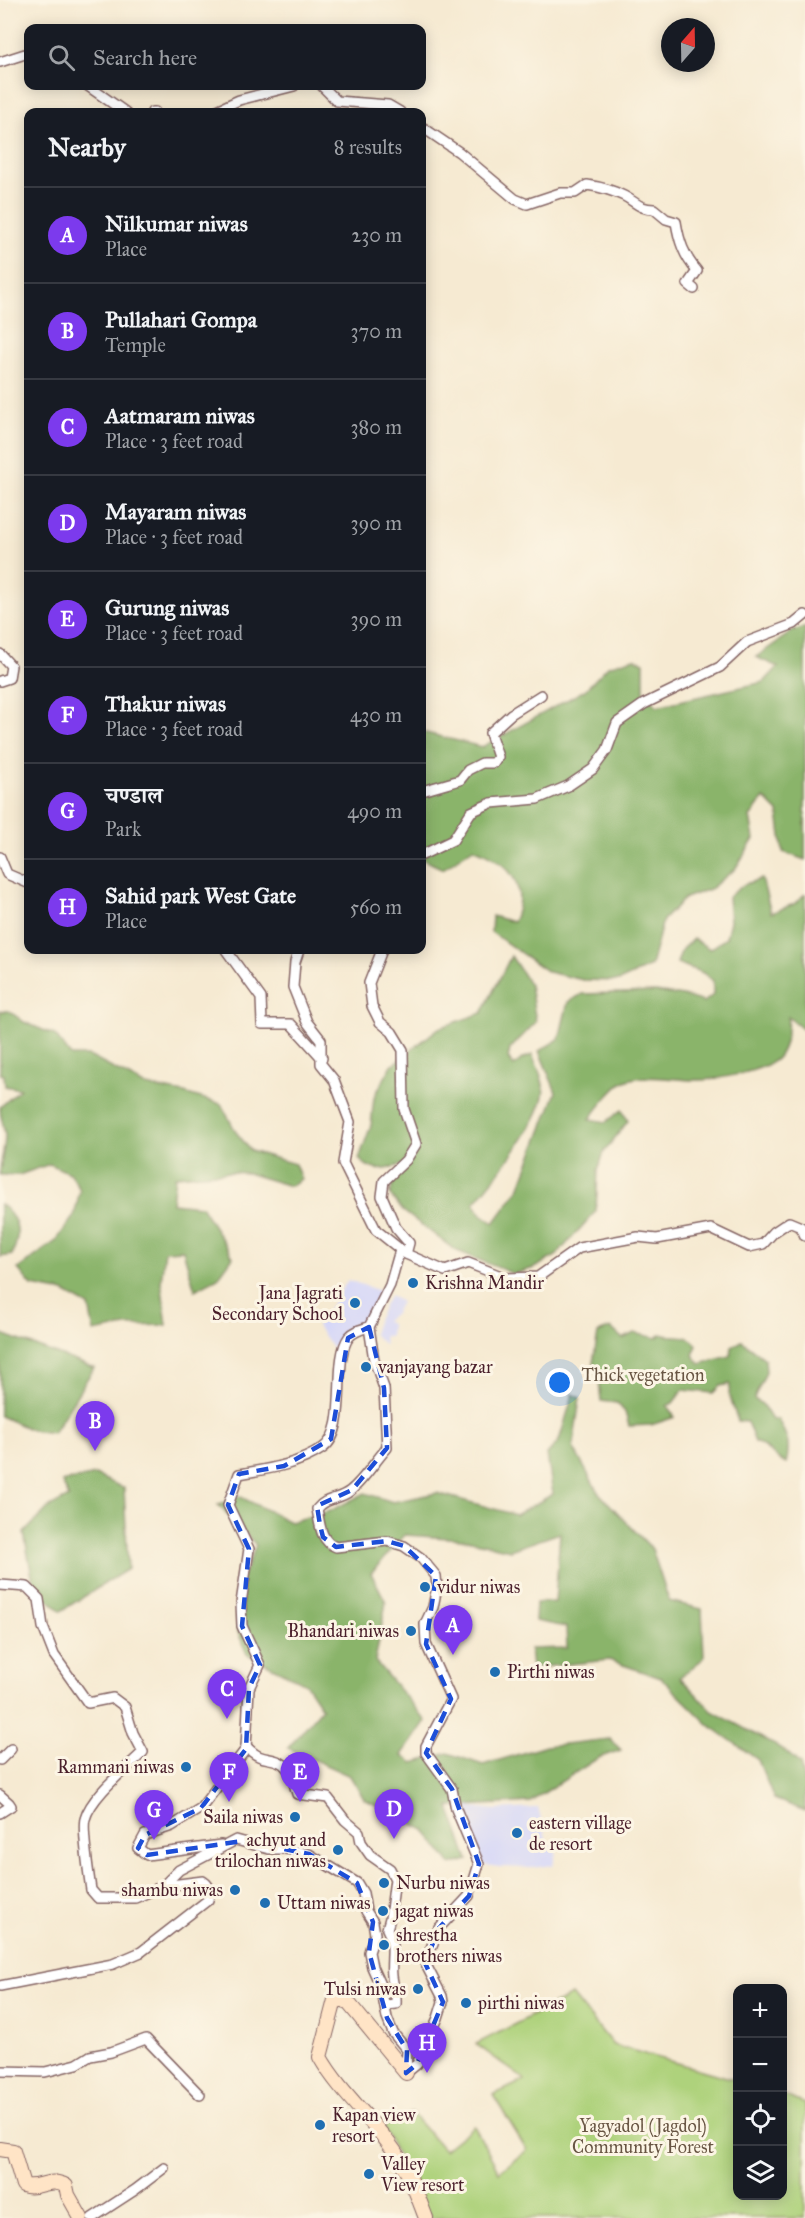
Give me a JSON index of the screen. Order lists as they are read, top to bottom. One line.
{"parks":["Thick vegetation","Yagyadol (Jagdol) Community Forest"],"places":["Krishna Mandir","Jana Jagrati Secondary School","vanjayang bazar","vidur niwas","Bhandari niwas","Pirthi niwas","Rammani niwas","Saila niwas","eastern village de resort","achyut and trilochan niwas","Nurbu niwas","shambu niwas","Uttam niwas","jagat niwas","shrestha brothers niwas","Tulsi niwas","pirthi niwas","Kapan view resort","Valley View resort"],"north":"top","page":{"search":"Search here","heading":["Nearby","8 results"],"list":[{"mark":"A","name":"Nilkumar niwas","note":"Place","value":"230 m"},{"mark":"B","name":"Pullahari Gompa","note":"Temple","value":"370 m"},{"mark":"C","name":"Aatmaram niwas","note":"Place · 3 feet road","value":"380 m"},{"mark":"D","name":"Mayaram niwas","note":"Place · 3 feet road","value":"390 m"},{"mark":"E","name":"Gurung niwas","note":"Place · 3 feet road","value":"390 m"},{"mark":"F","name":"Thakur niwas","note":"Place · 3 feet road","value":"430 m"},{"mark":"G","name":"चण्डाल","note":"Park","value":"490 m"},{"mark":"H","name":"Sahid park West Gate","note":"Place","value":"560 m"}],"pins":["B","A","C","E","F","D","G","H"],"map_buttons":["+","−"]}}
